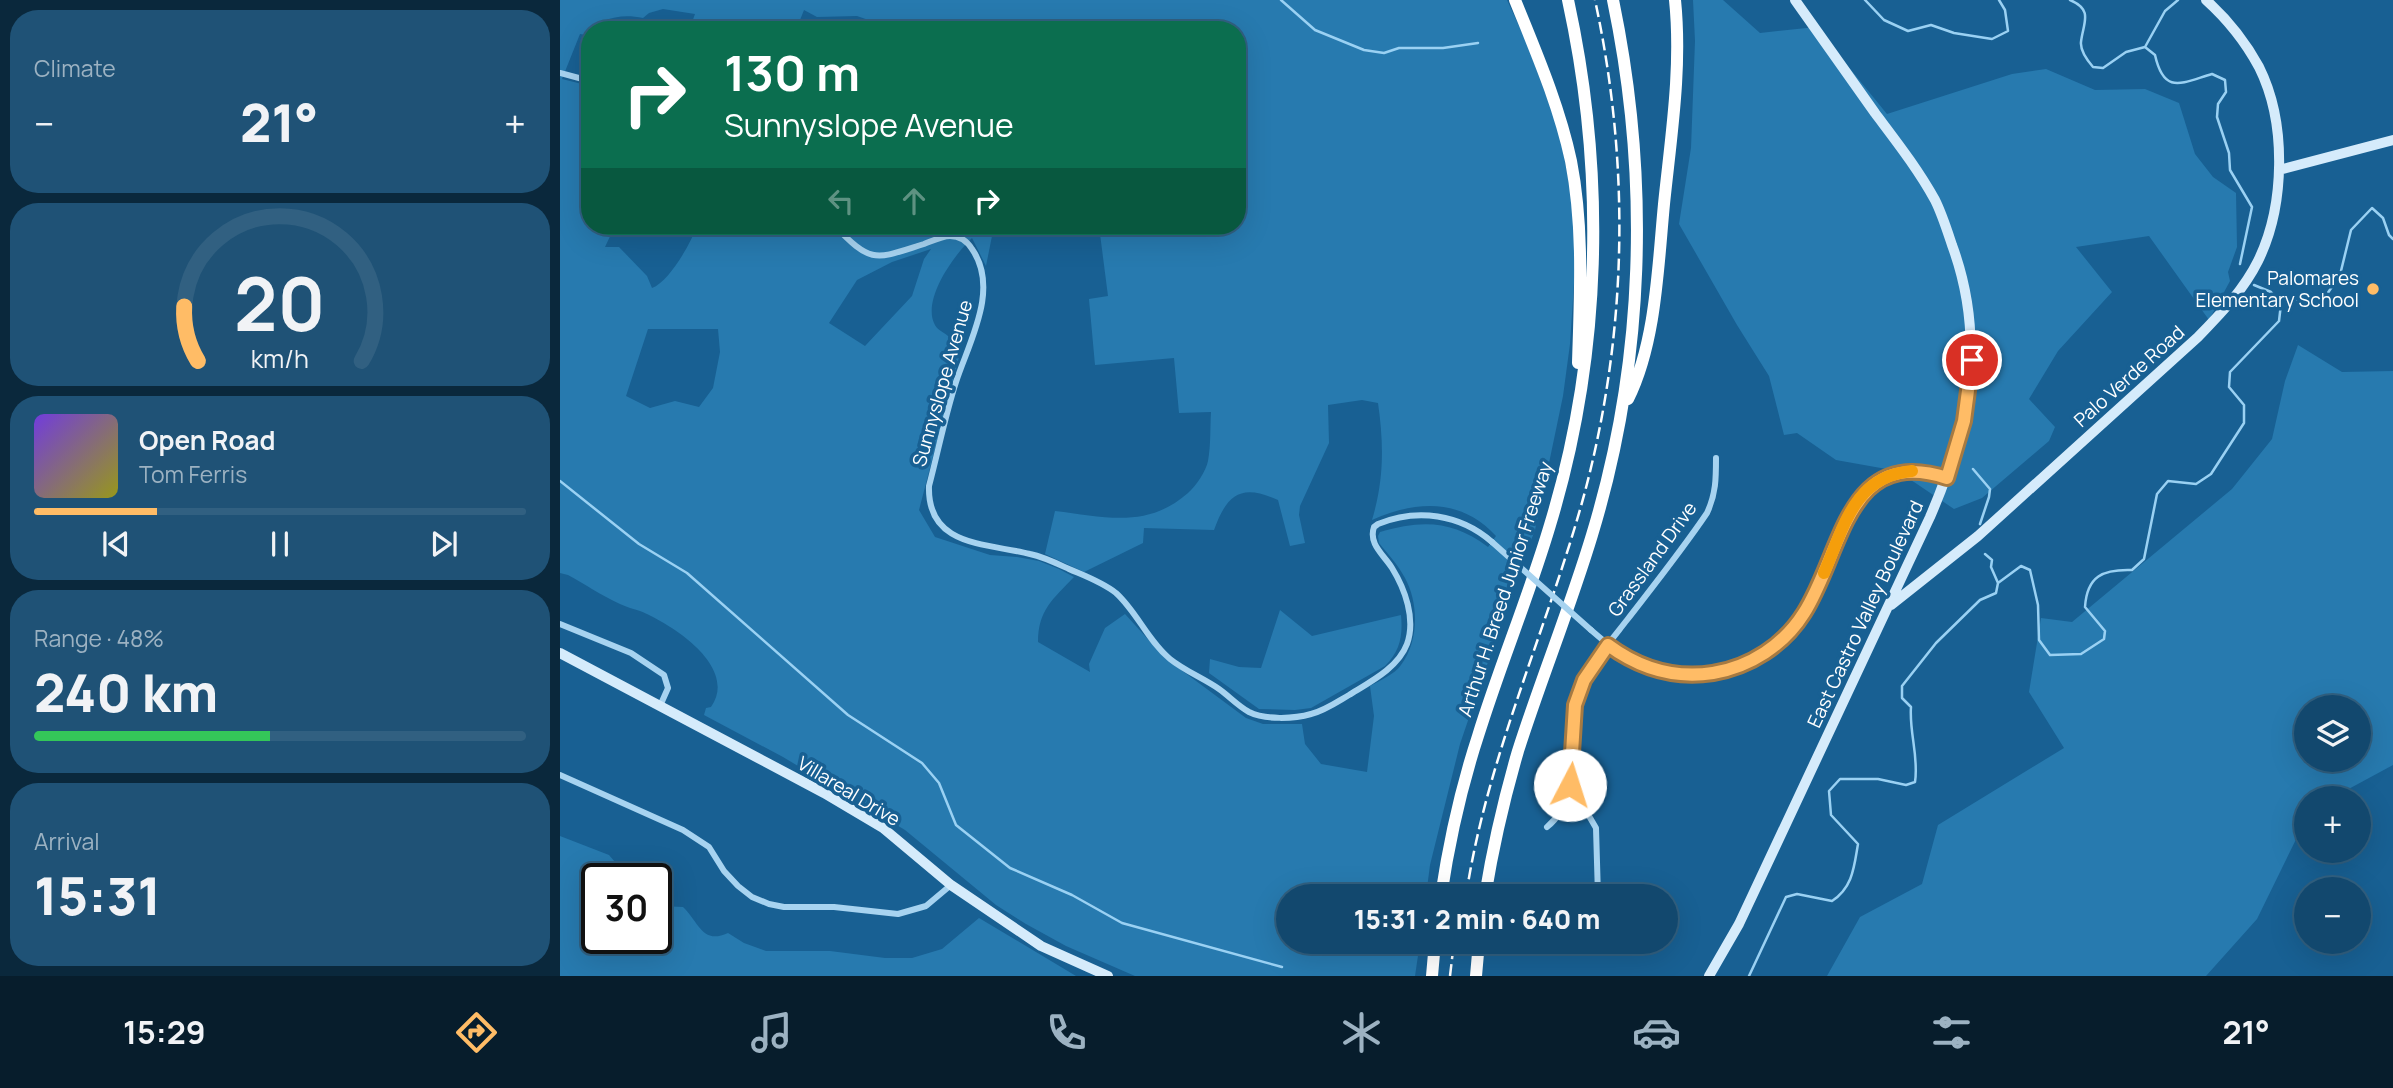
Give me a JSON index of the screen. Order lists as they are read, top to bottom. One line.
{"streets":{"highway":["Arthur H. Breed Junior Freeway"],"street":["Palo Verde Road","Sunnyslope Avenue","Grassland Drive","East Castro Valley Boulevard","Villareal Drive"]},"crossings":[["Palo Verde Road","East Castro Valley Boulevard"],["Sunnyslope Avenue","Grassland Drive"],["Sunnyslope Avenue","East Castro Valley Boulevard"]],"places":["Palomares Elementary School"],"page":{"tile":["Climate",["Range · 48%","240 km"],["Arrival","15:31"]],"turn":["130 m","Sunnyslope Avenue"],"heat":["−","21°","+"],"song":["Open Road","Tom Ferris"],"map_buttons":["+","−"],"limit":"30","trip":"15:31 · 2 min · 640 m","tabs":["15:29","21°"],"gauge":["20","km/h"]}}
